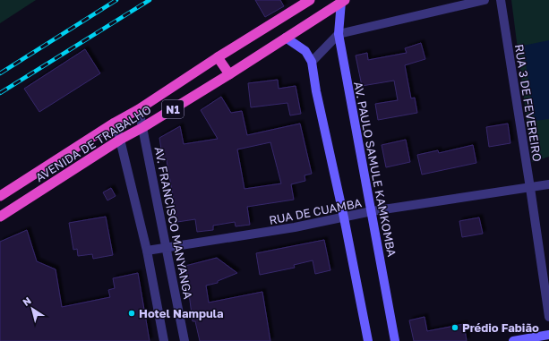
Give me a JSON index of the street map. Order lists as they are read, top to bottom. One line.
{"streets":{"highway":["N1","AVENIDA DE TRABALHO"],"main road":["AV. PAULO SAMULE KAMKOMBA"],"street":["RUA 3 DE FEVEREIRO","RUA DE CUAMBA","AV. FRANCISCO MANYANGA"]},"crossings":[["RUA 3 DE FEVEREIRO","RUA DE CUAMBA"],["AVENIDA DE TRABALHO","AV. PAULO SAMULE KAMKOMBA"],["AVENIDA DE TRABALHO","AV. FRANCISCO MANYANGA"],["AV. PAULO SAMULE KAMKOMBA","RUA DE CUAMBA"],["RUA DE CUAMBA","AV. FRANCISCO MANYANGA"]],"places":["Hotel Nampula","Prédio Fabião"],"north":"top left"}
